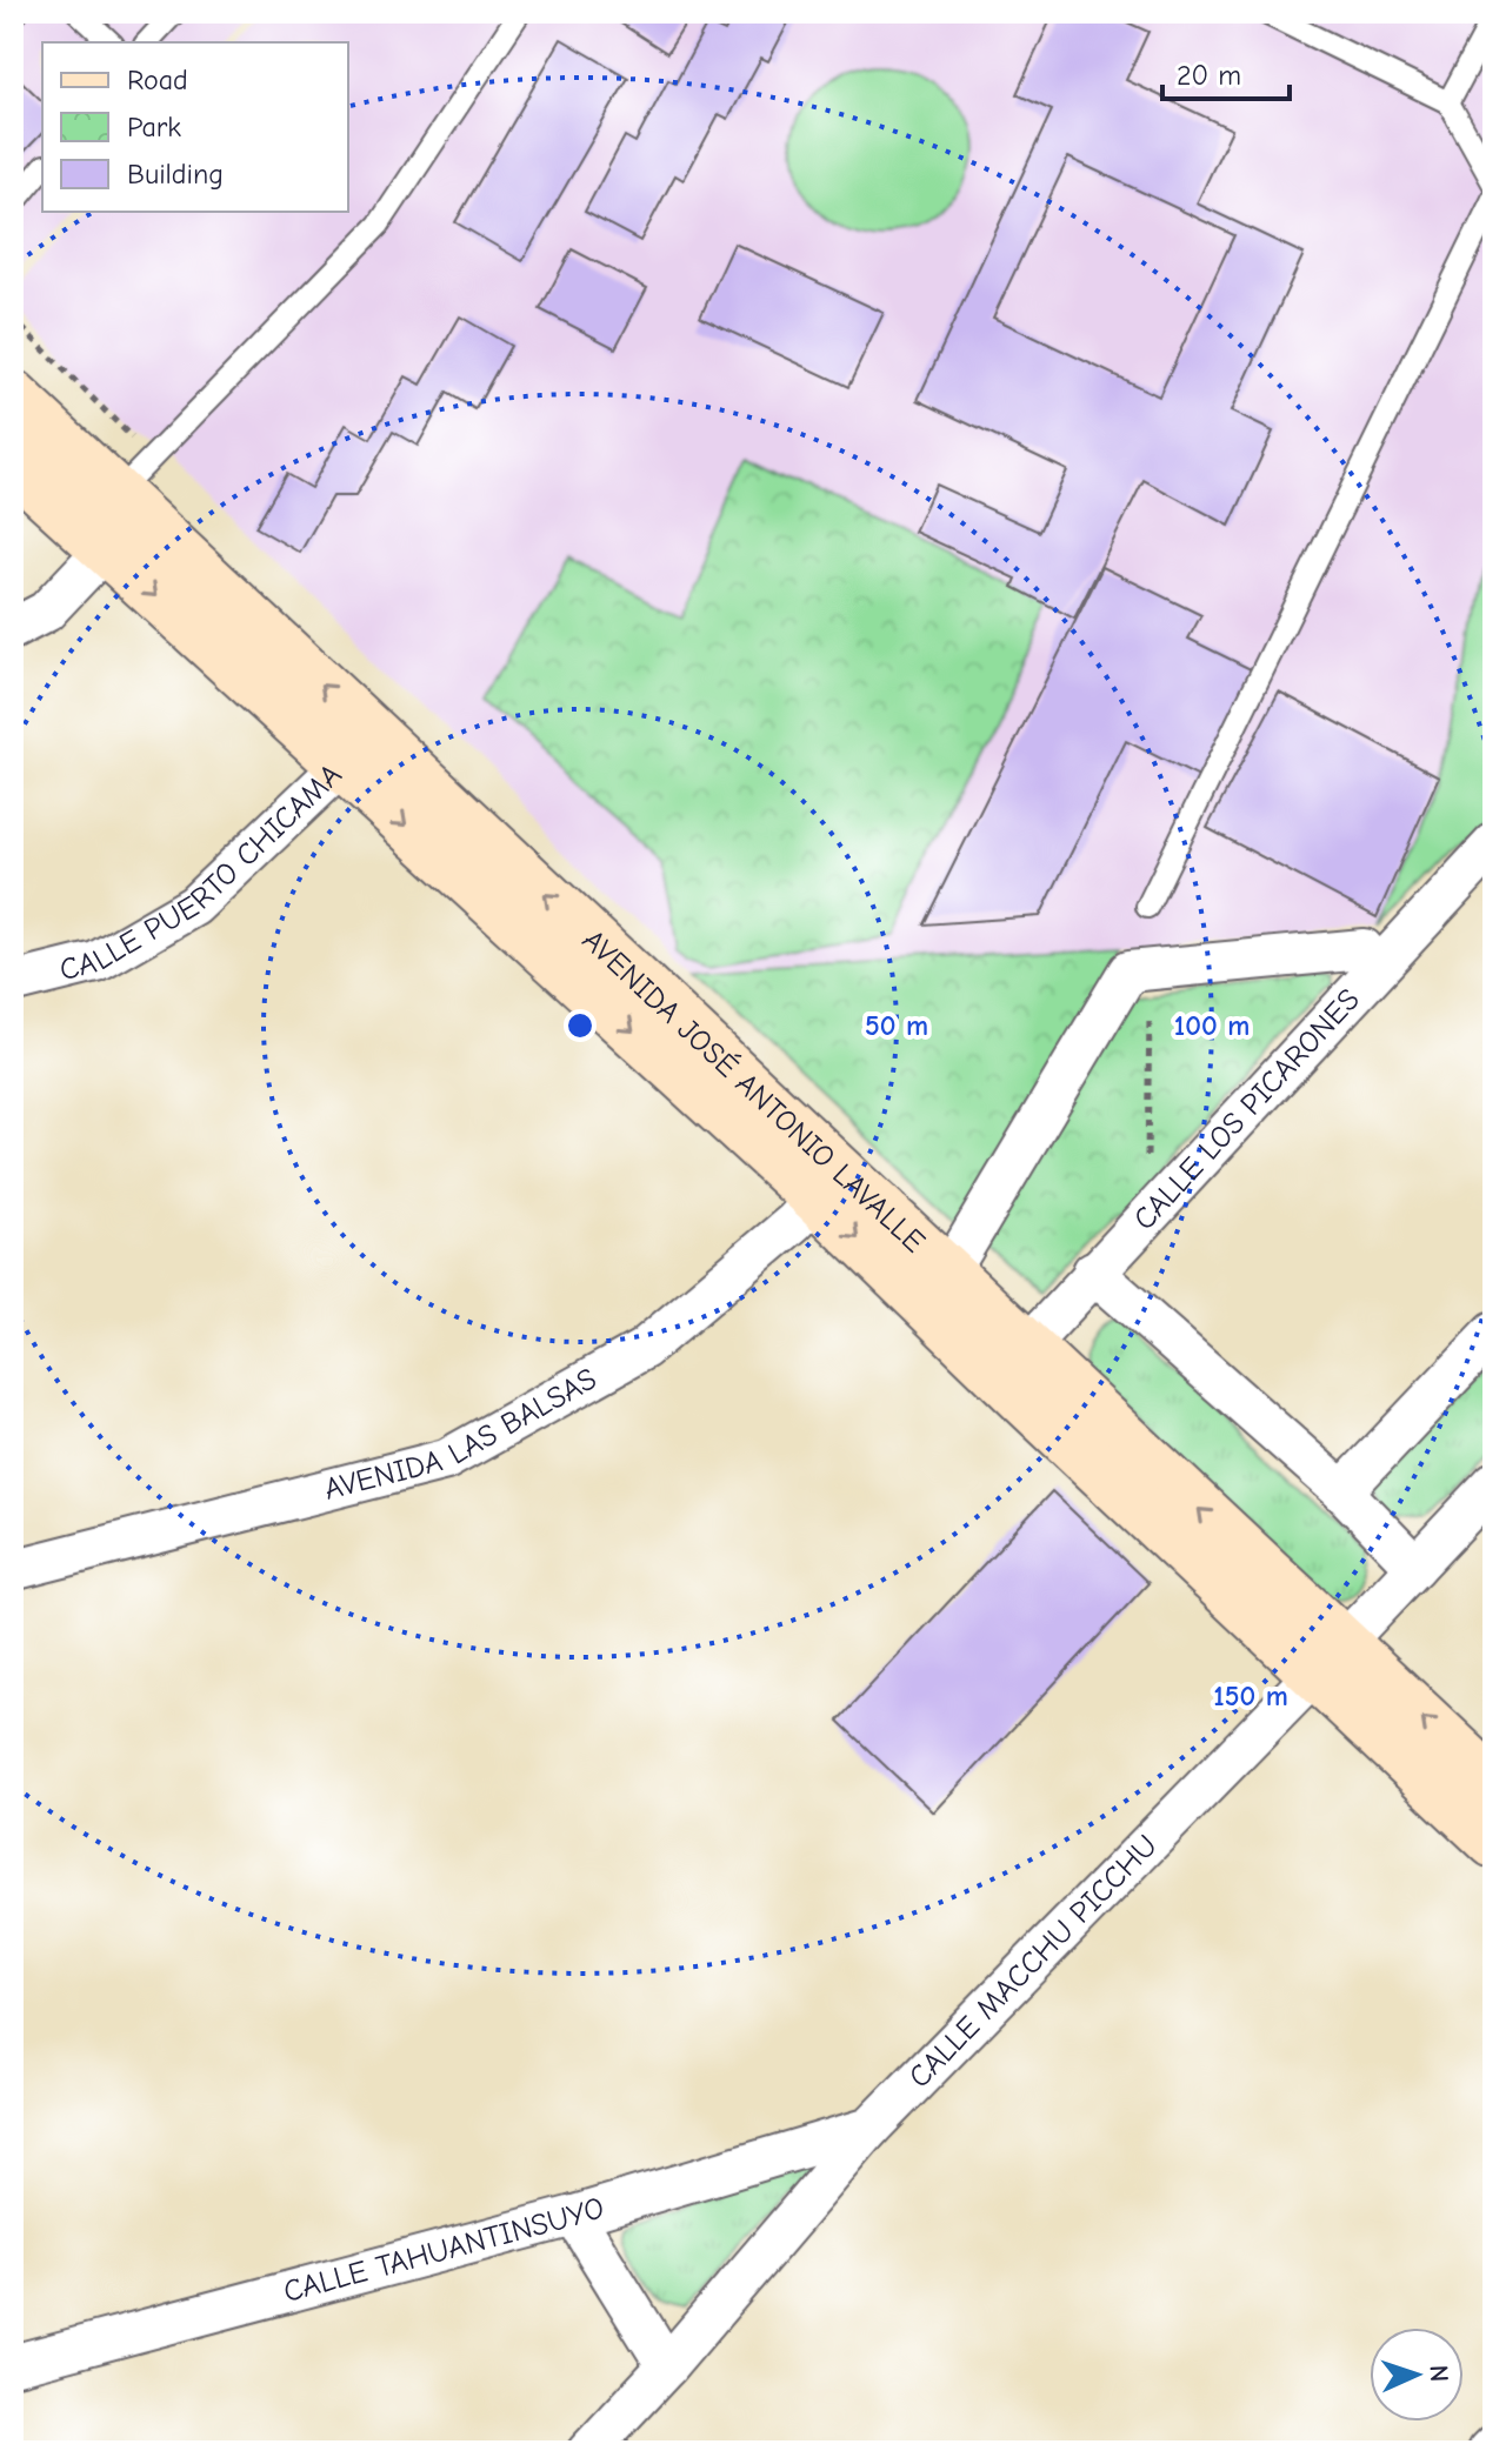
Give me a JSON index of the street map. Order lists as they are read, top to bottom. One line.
{"streets":{"main road":["AVENIDA JOSÉ ANTONIO LAVALLE"],"street":["CALLE PUERTO CHICAMA","CALLE LOS PICARONES","AVENIDA LAS BALSAS","CALLE MACCHU PICCHU","CALLE TAHUANTINSUYO"]},"crossings":[["CALLE PUERTO CHICAMA","AVENIDA JOSÉ ANTONIO LAVALLE"],["AVENIDA JOSÉ ANTONIO LAVALLE","CALLE LOS PICARONES"],["AVENIDA JOSÉ ANTONIO LAVALLE","AVENIDA LAS BALSAS"],["AVENIDA JOSÉ ANTONIO LAVALLE","CALLE MACCHU PICCHU"],["CALLE MACCHU PICCHU","CALLE TAHUANTINSUYO"]],"legend":["Road","Park","Building"],"scale_bar":"20 m","north":"right","rings":["50 m","100 m","150 m"]}
